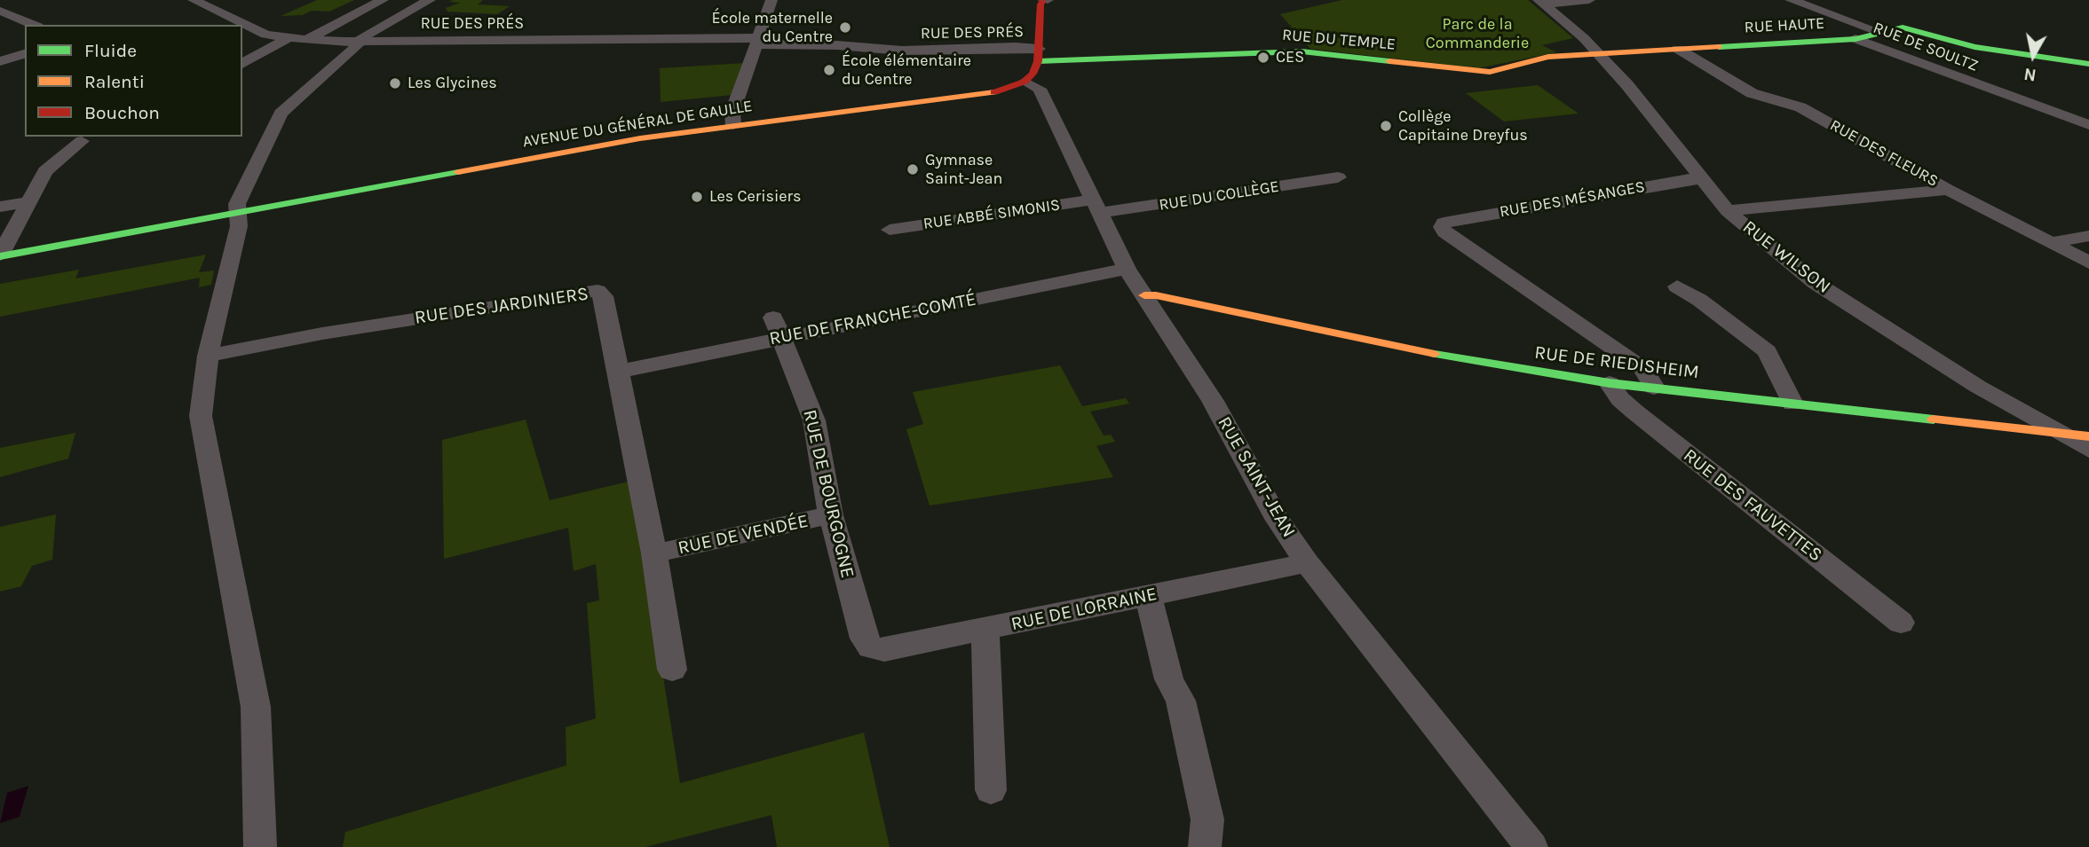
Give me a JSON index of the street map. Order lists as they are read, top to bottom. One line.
{"streets":{"street":["RUE DES PRÉS","RUE HAUTE","RUE DU TEMPLE","RUE DE SOULTZ","AVENUE DU GÉNÉRAL DE GAULLE","RUE DES FLEURS","RUE DU COLLÈGE","RUE DES MÉSANGES","RUE ABBÉ SIMONIS","RUE WILSON","RUE DES JARDINIERS","RUE DE FRANCHE-COMTÉ","RUE DE RIEDISHEIM","RUE SAINT-JEAN","RUE DE BOURGOGNE","RUE DES FAUVETTES","RUE DE VENDÉE","RUE DE LORRAINE"]},"crossings":[["RUE DES PRÉS","RUE DU TEMPLE"],["RUE HAUTE","RUE DU TEMPLE"],["RUE HAUTE","RUE DE SOULTZ"],["RUE HAUTE","RUE DES FLEURS"],["RUE HAUTE","RUE WILSON"],["RUE DU TEMPLE","RUE WILSON"],["AVENUE DU GÉNÉRAL DE GAULLE","RUE SAINT-JEAN"],["RUE DU COLLÈGE","RUE ABBÉ SIMONIS"],["RUE DU COLLÈGE","RUE SAINT-JEAN"],["RUE DES MÉSANGES","RUE WILSON"],["RUE DES MÉSANGES","RUE DE RIEDISHEIM"],["RUE ABBÉ SIMONIS","RUE SAINT-JEAN"],["RUE WILSON","RUE DE RIEDISHEIM"],["RUE DES JARDINIERS","RUE DE FRANCHE-COMTÉ"],["RUE DES JARDINIERS","RUE DE VENDÉE"],["RUE DE FRANCHE-COMTÉ","RUE SAINT-JEAN"],["RUE DE FRANCHE-COMTÉ","RUE DE BOURGOGNE"],["RUE DE RIEDISHEIM","RUE SAINT-JEAN"],["RUE DE RIEDISHEIM","RUE DES FAUVETTES"],["RUE SAINT-JEAN","RUE DE LORRAINE"],["RUE DE BOURGOGNE","RUE DE VENDÉE"],["RUE DE BOURGOGNE","RUE DE LORRAINE"]],"parks":["Parc de la Commanderie"],"places":["École maternelle du Centre","CES","École élémentaire du Centre","Les Glycines","Collège Capitaine Dreyfus","Gymnase Saint-Jean","Les Cerisiers"],"legend":["Fluide","Ralenti","Bouchon"],"north":"bottom"}
